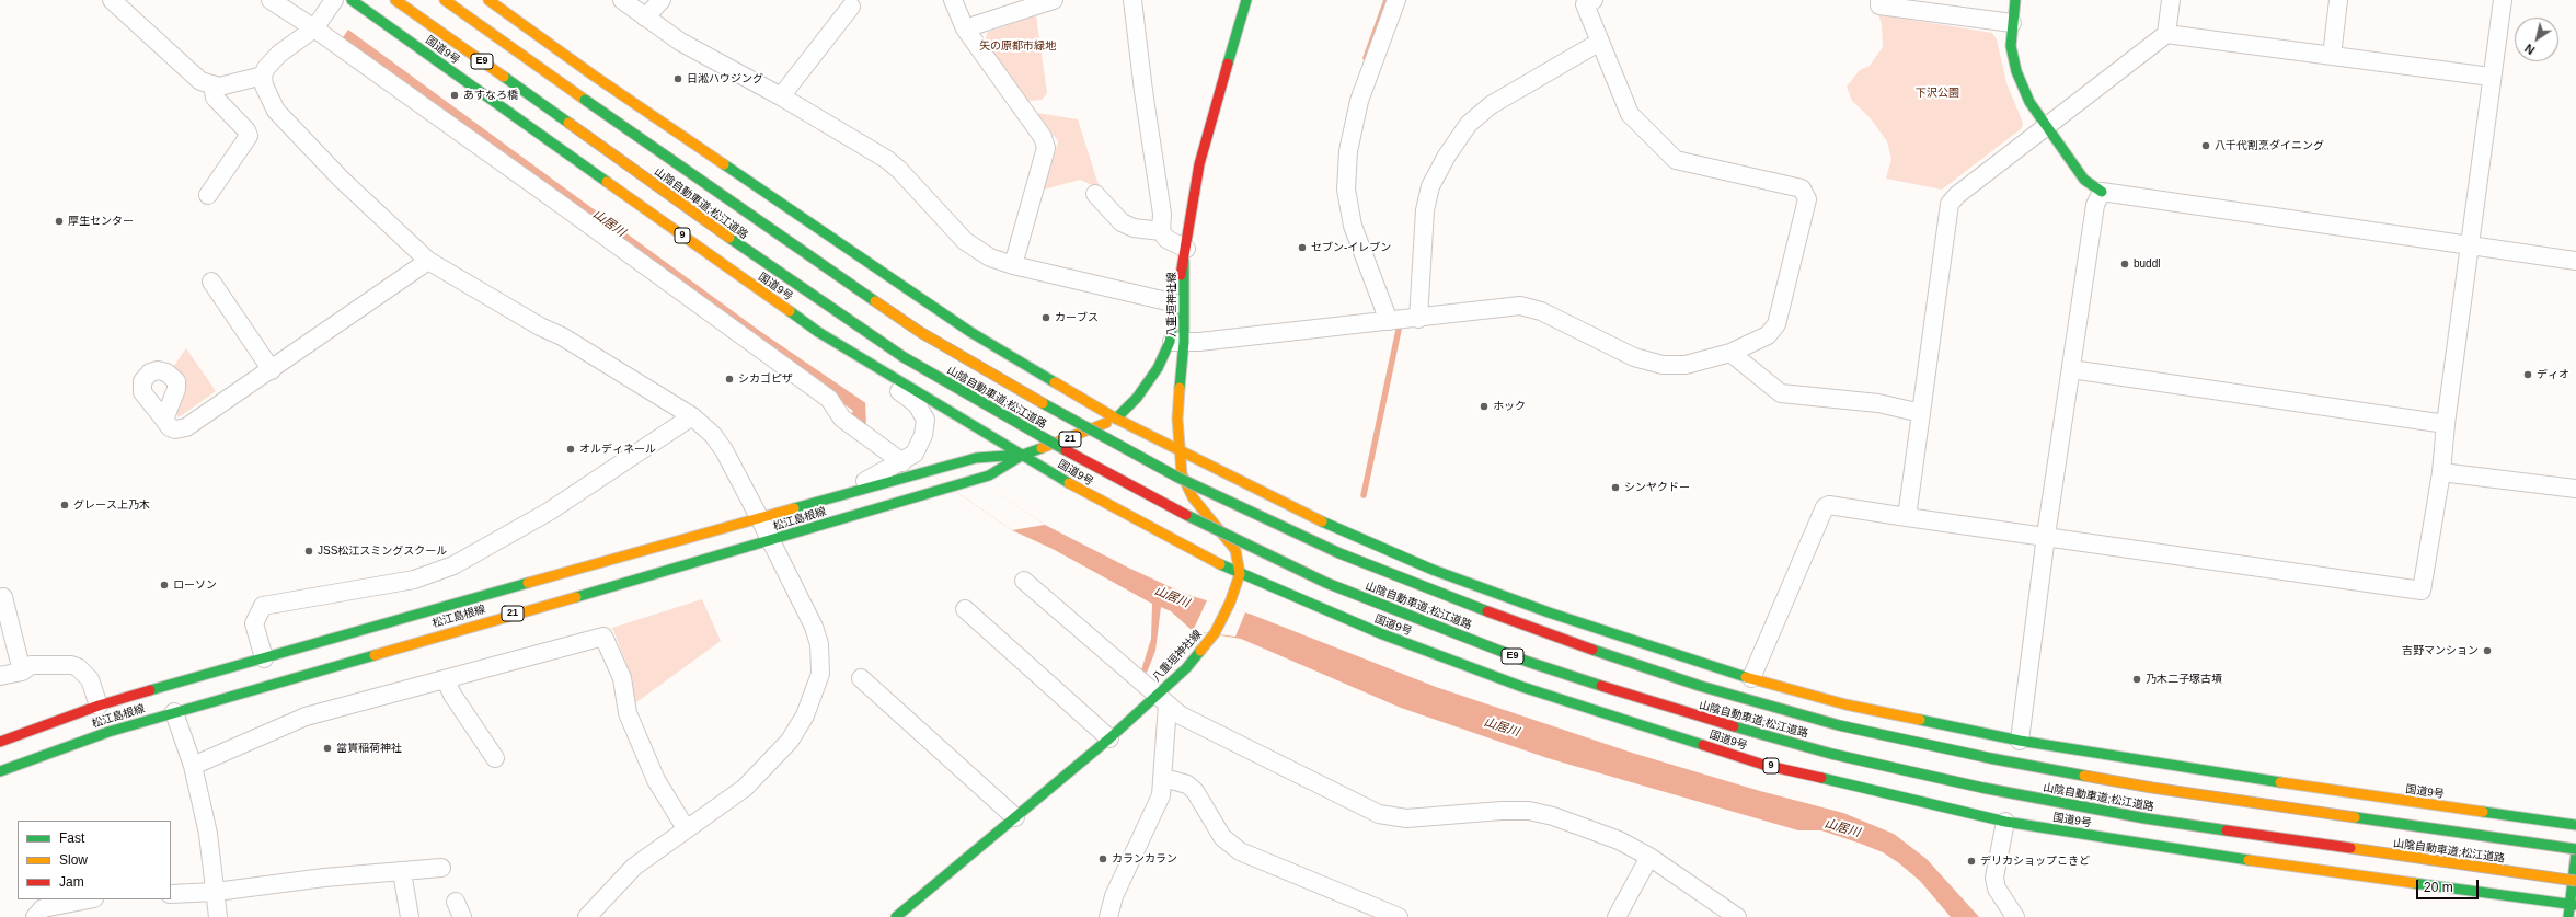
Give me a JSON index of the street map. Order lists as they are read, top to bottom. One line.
{"streets":{"main road":["国道9号","E9","山陰自動車道;松江道路","9","八重垣神社線","21","松江島根線"]},"crossings":[["国道9号","八重垣神社線"],["国道9号","松江島根線"],["八重垣神社線","松江島根線"]],"water":["山居川"],"parks":["矢の原都市緑地","下沢公園"],"places":["日淞ハウジング","あすなろ橋","八千代割烹ダイニング","厚生センター","セブン-イレブン","buddl","カーブス","ディオ","シカゴピザ","ホック","オルディネール","シンヤクドー","グレース上乃木","JSS松江スミングスクール","ローソン","吉野マンション","乃木二子塚古墳","當貫稲荷神社","カランカラン","デリカショップこきど"],"legend":["Fast","Slow","Jam"],"scale_bar":"20 m","north":"bottom left"}
